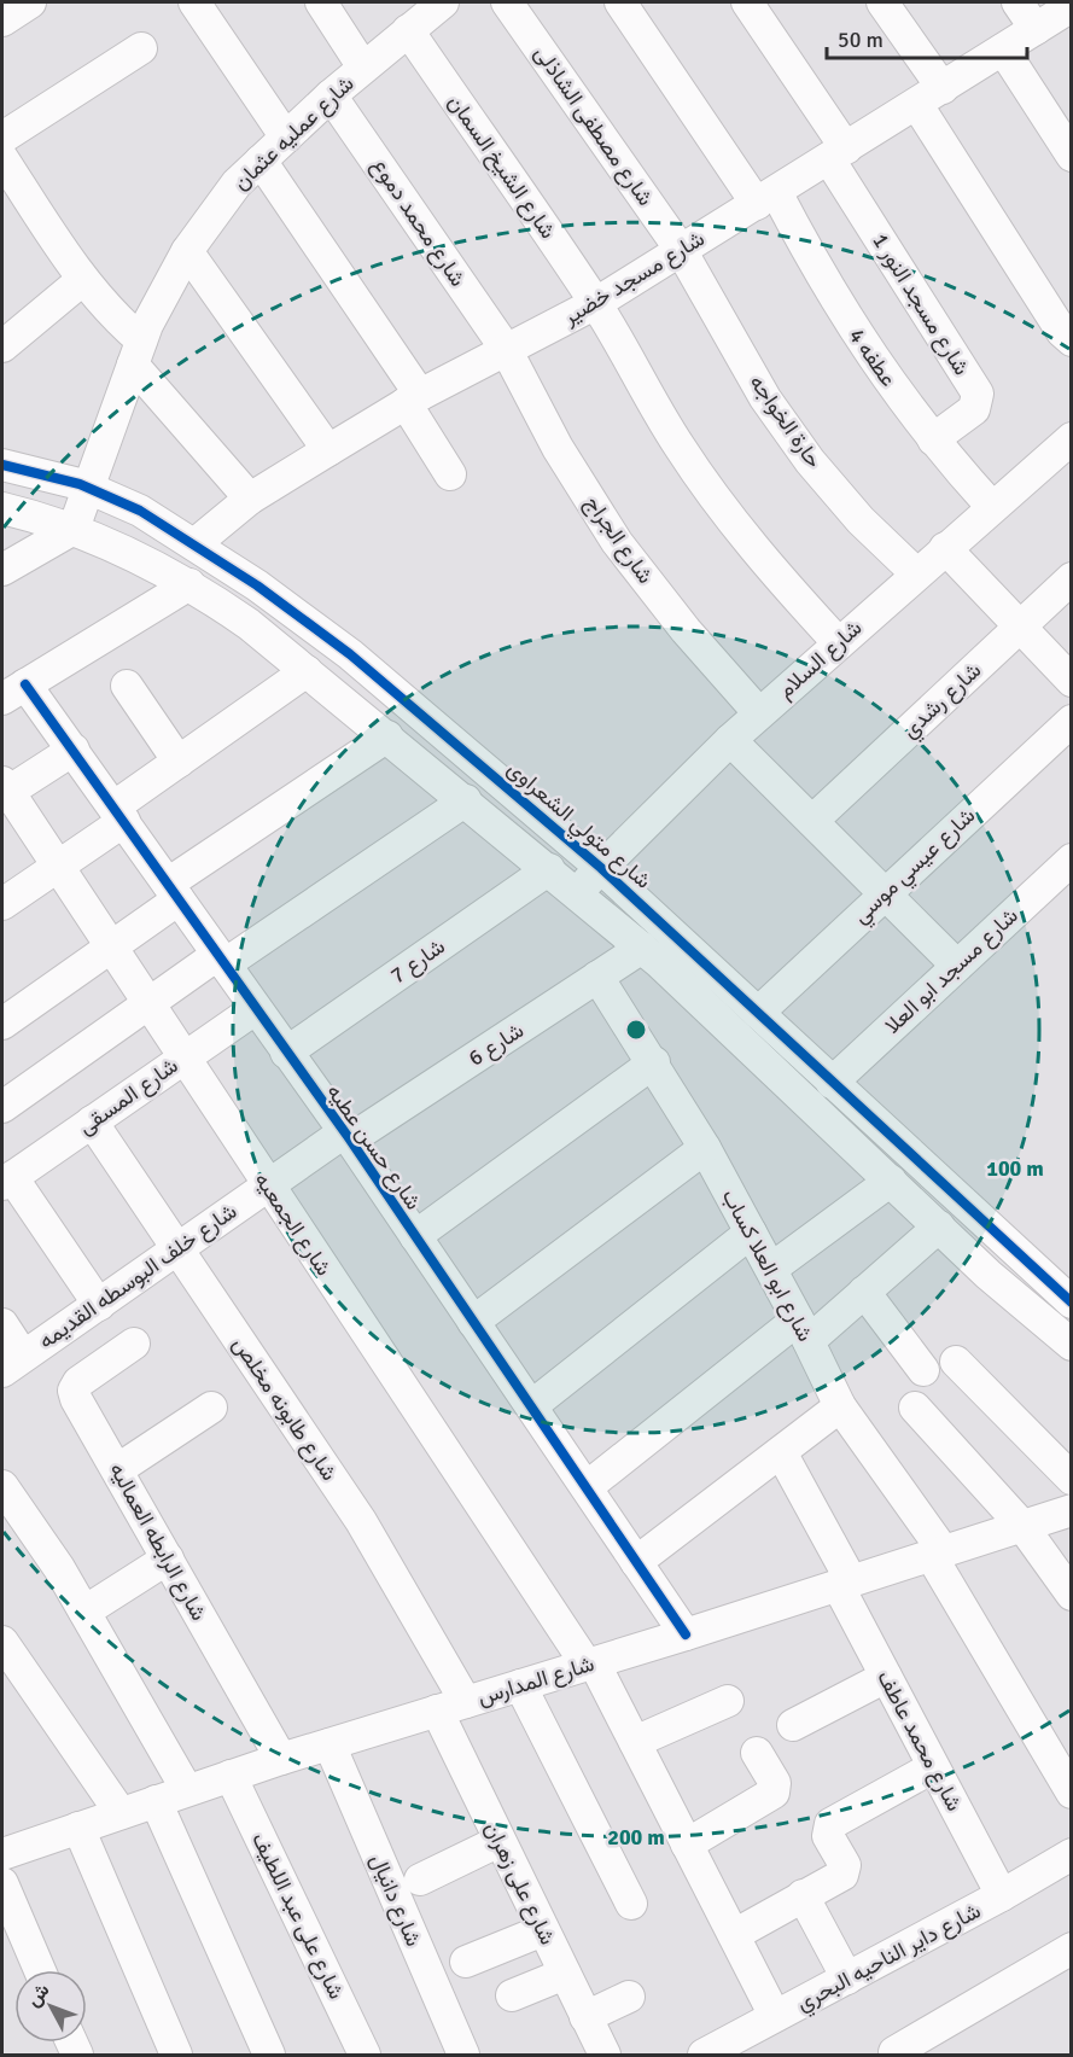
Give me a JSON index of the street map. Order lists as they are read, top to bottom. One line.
{"streets":{"street":["شارع مصطفى الشاذلى","شارع عمليه عثمان","شارع الشيخ السمان","شارع محمد دموع","شارع مسجد خضير","شارع مسجد النور 1","عطفه 4","حارة الخواجه","شارع الجراج","شارع السلام","شارع رشدي","شارع متولي الشعراوى","شارع عيسي موسي","شارع 7","شارع مسجد ابو العلا","شارع 6","شارع المسقى","شارع حسن عطيه","شارع الجمعيه","شارع ابو العلا كساب","شارع خلف البوسطه القديمه","شارع طابونه مخلص","شارع الرابطه العماليه","شارع المدارس","شارع محمد عاطف","شارع على زهران","شارع دانيال","شارع على عبد اللطيف","شارع داير الناحيه البحري"]},"crossings":[["شارع مصطفى الشاذلى","شارع مسجد خضير"],["شارع مصطفى الشاذلى","حارة الخواجه"],["شارع عمليه عثمان","شارع الشيخ السمان"],["شارع عمليه عثمان","شارع محمد دموع"],["شارع عمليه عثمان","شارع متولي الشعراوى"],["شارع الشيخ السمان","شارع مسجد خضير"],["شارع الشيخ السمان","شارع السلام"],["شارع محمد دموع","شارع مسجد خضير"],["شارع محمد دموع","شارع الجراج"],["شارع مسجد خضير","شارع مسجد النور 1"],["شارع مسجد خضير","عطفه 4"],["شارع مسجد خضير","حارة الخواجه"],["شارع مسجد خضير","شارع الجراج"],["شارع مسجد خضير","شارع متولي الشعراوى"],["شارع مسجد النور 1","عطفه 4"],["عطفه 4","شارع السلام"],["حارة الخواجه","شارع السلام"],["شارع الجراج","شارع السلام"],["شارع السلام","شارع متولي الشعراوى"],["شارع متولي الشعراوى","شارع عيسي موسي"],["شارع متولي الشعراوى","شارع مسجد ابو العلا"],["شارع 7","شارع حسن عطيه"],["شارع 6","شارع حسن عطيه"],["شارع 6","شارع ابو العلا كساب"],["شارع 6","شارع خلف البوسطه القديمه"],["شارع المسقى","شارع حسن عطيه"],["شارع المسقى","شارع الجمعيه"],["شارع المسقى","شارع طابونه مخلص"],["شارع حسن عطيه","شارع خلف البوسطه القديمه"],["شارع حسن عطيه","شارع المدارس"],["شارع الجمعيه","شارع خلف البوسطه القديمه"],["شارع الجمعيه","شارع المدارس"],["شارع الجمعيه","شارع داير الناحيه البحري"],["شارع ابو العلا كساب","شارع المدارس"],["شارع خلف البوسطه القديمه","شارع طابونه مخلص"],["شارع طابونه مخلص","شارع المدارس"],["شارع طابونه مخلص","شارع على زهران"],["شارع الرابطه العماليه","شارع المدارس"],["شارع المدارس","شارع محمد عاطف"],["شارع المدارس","شارع على زهران"],["شارع المدارس","شارع دانيال"],["شارع المدارس","شارع على عبد اللطيف"],["شارع محمد عاطف","شارع داير الناحيه البحري"]],"scale_bar":"50 m","north":"top left","rings":["100 m","200 m"]}
